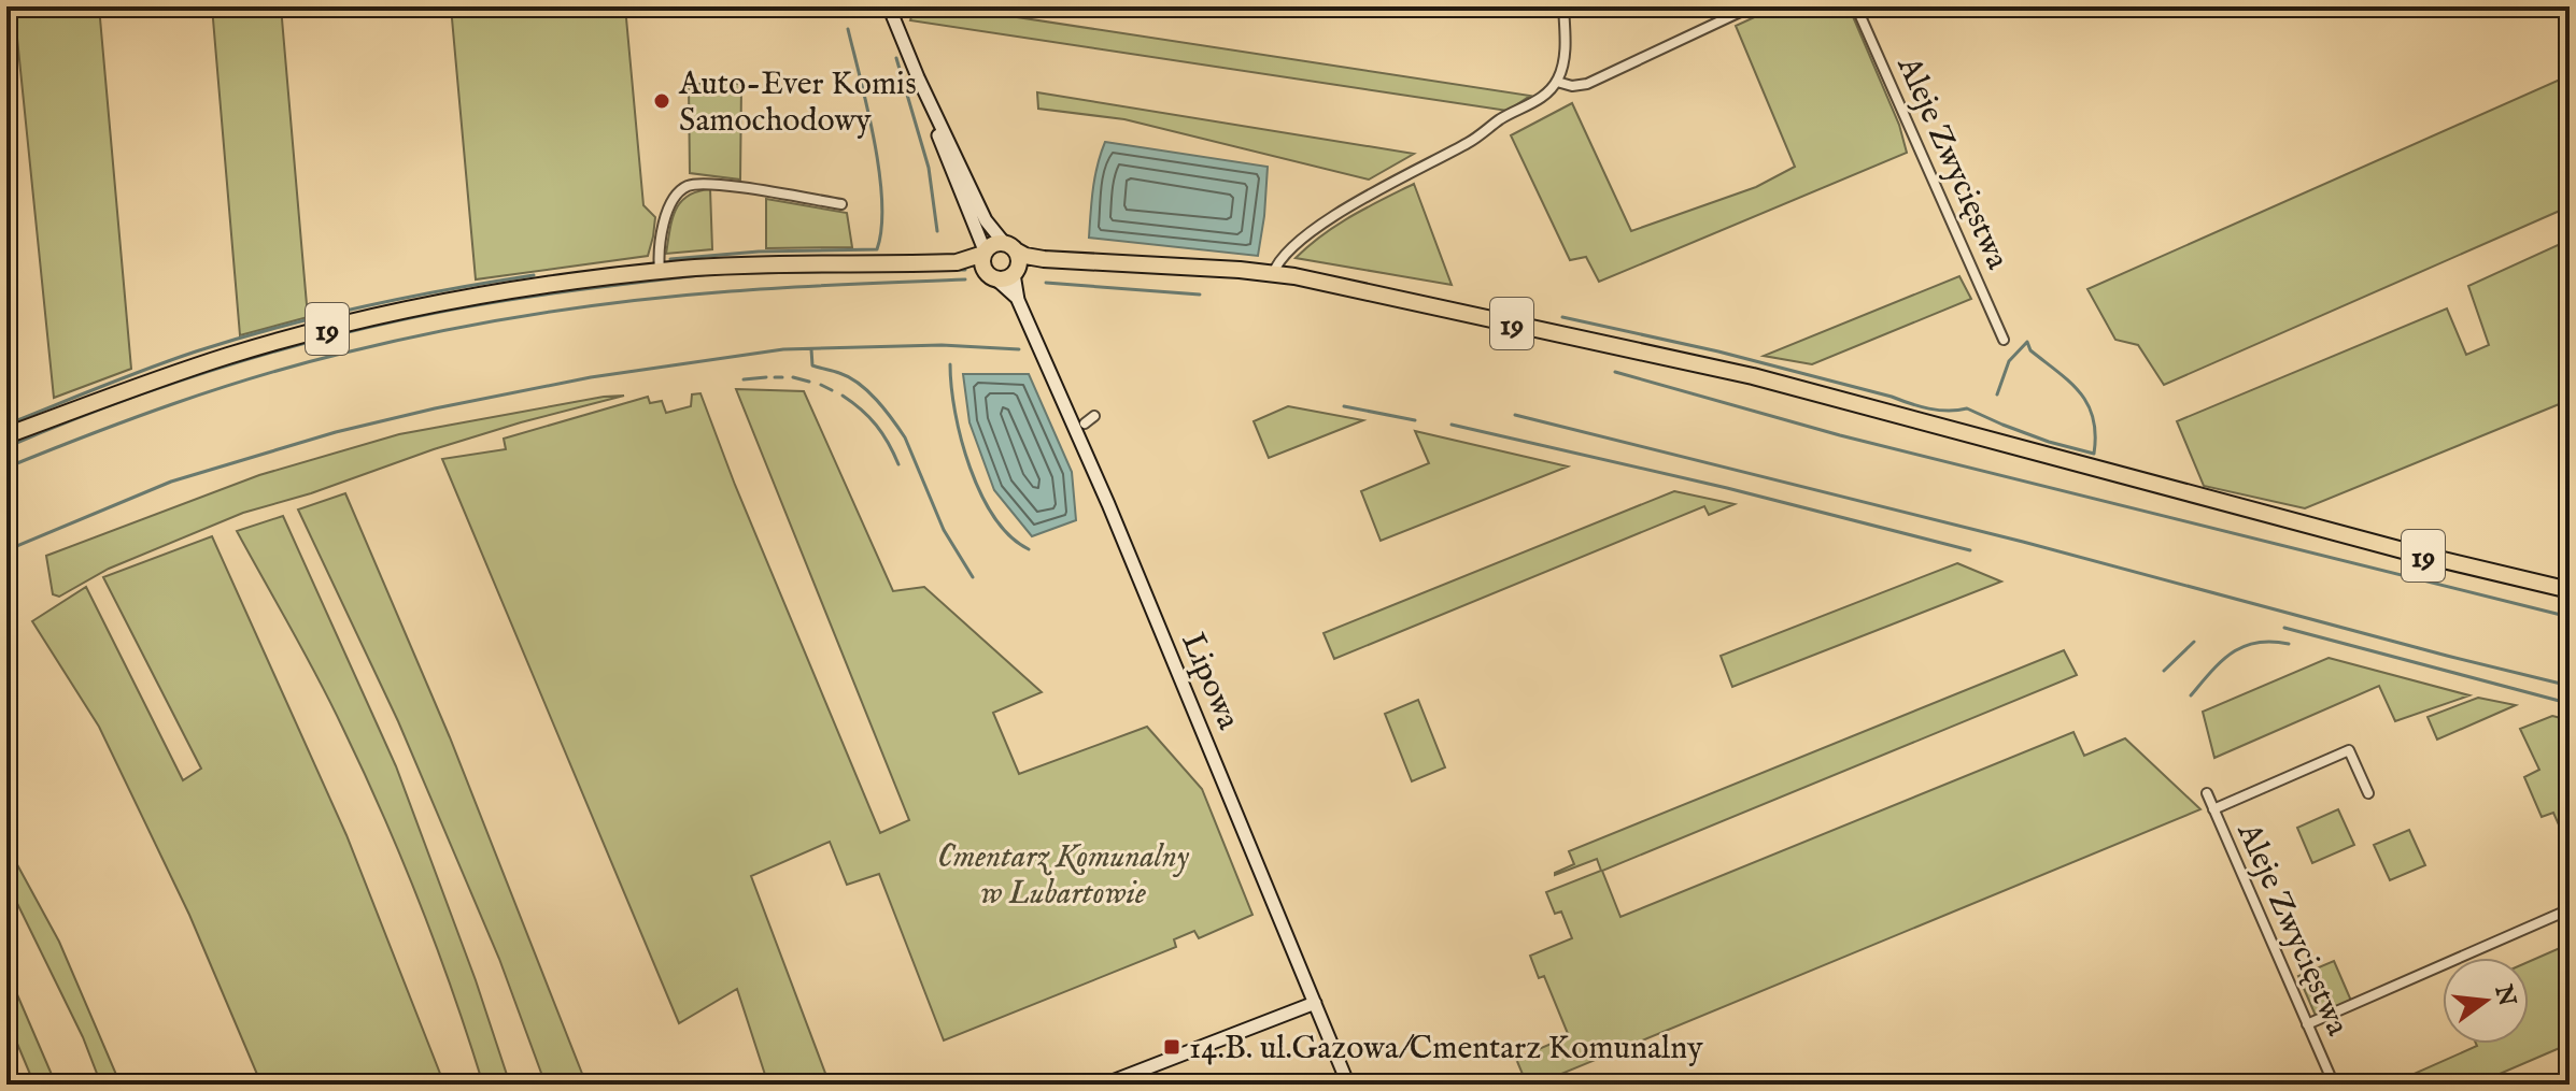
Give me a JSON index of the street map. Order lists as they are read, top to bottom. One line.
{"streets":{"highway":["19"],"street":["Aleje Zwycięstwa","Lipowa"]},"crossings":[["19","Lipowa"]],"parks":["Cmentarz Komunalny w Lubartowie"],"places":{"other":["Auto-Ever Komis Samochodowy"],"transit":["14.B. ul.Gazowa/Cmentarz Komunalny"]},"north":"right"}
